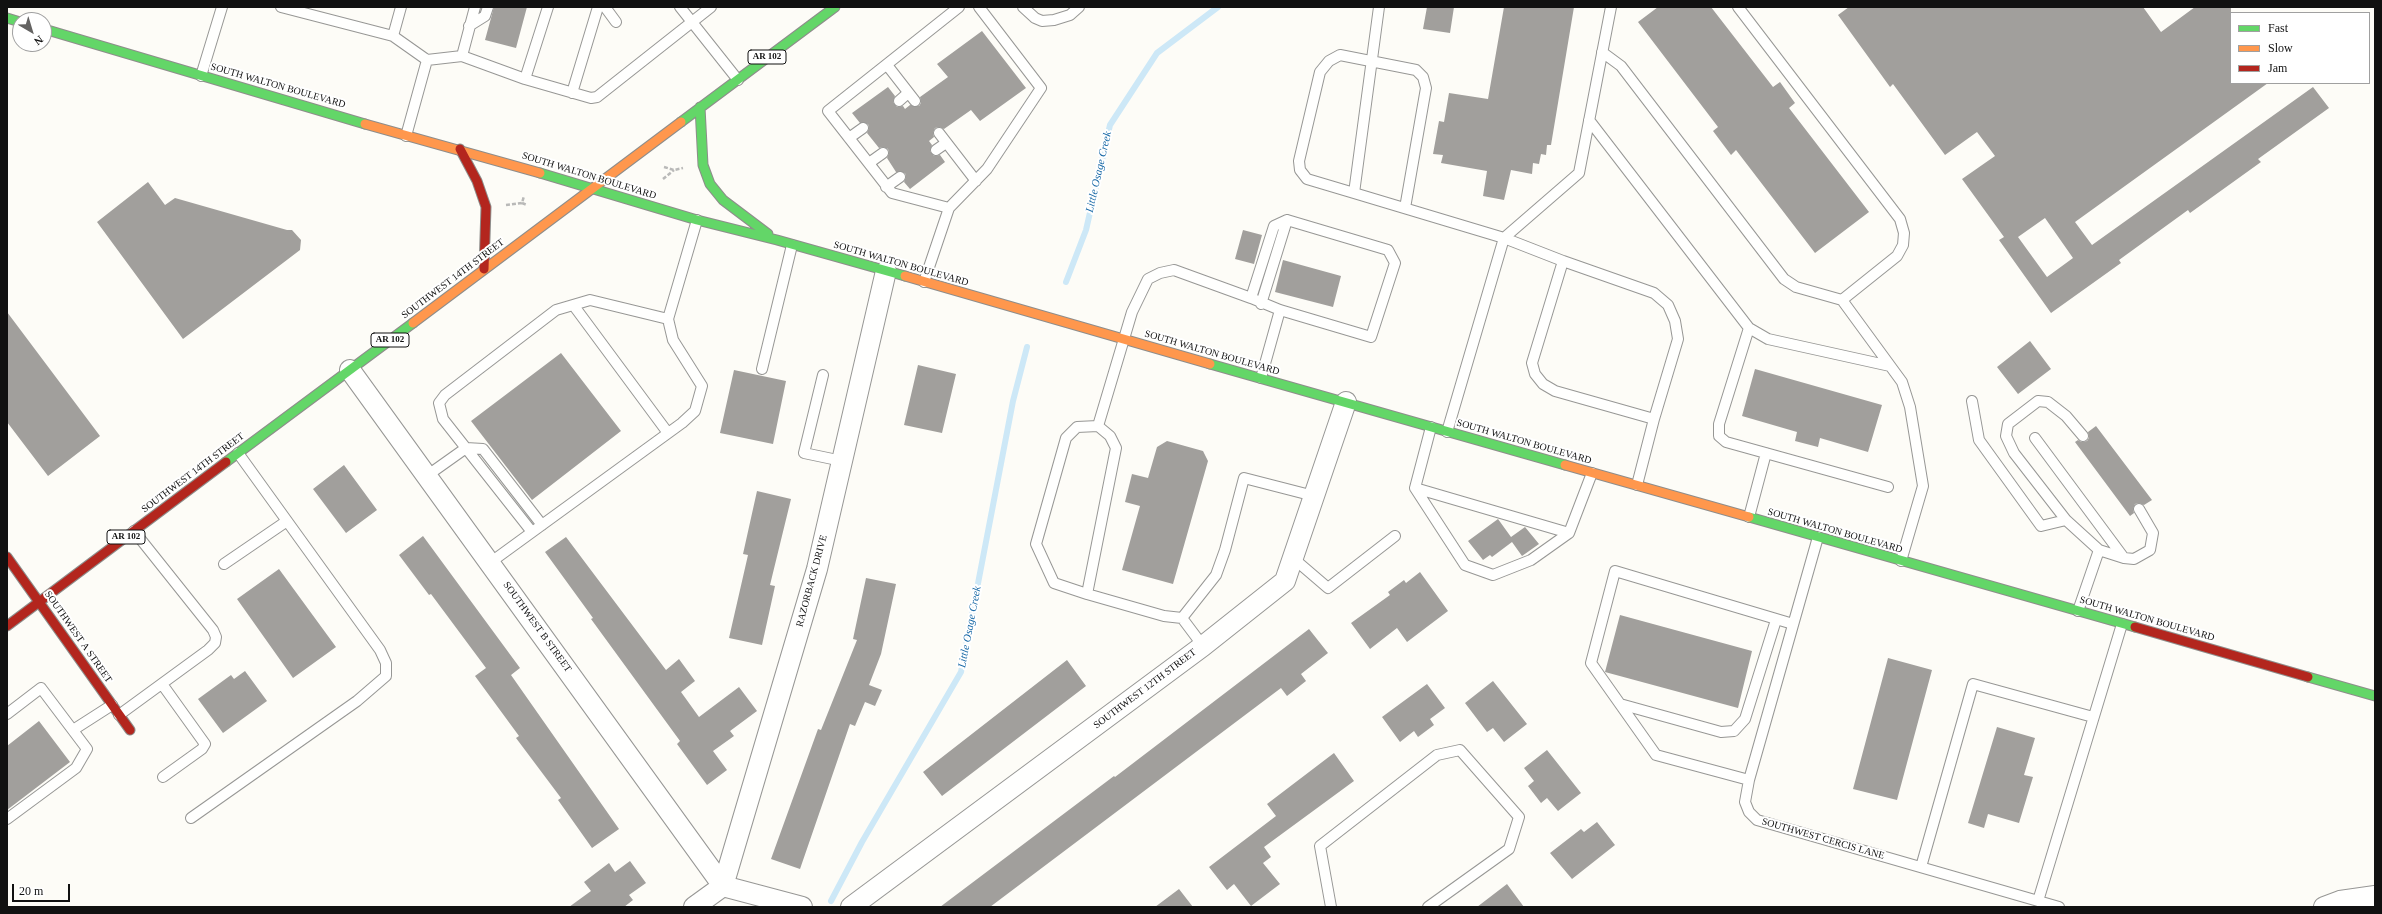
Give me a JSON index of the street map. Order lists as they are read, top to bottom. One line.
{"streets":{"main road":["AR 102","SOUTH WALTON BOULEVARD","SOUTHWEST 14TH STREET","SOUTHWEST A STREET"],"street":["RAZORBACK DRIVE","SOUTHWEST B STREET","SOUTHWEST 12TH STREET"],"lane":["SOUTHWEST CERCIS LANE"]},"crossings":[["SOUTH WALTON BOULEVARD","SOUTHWEST 14TH STREET"],["SOUTH WALTON BOULEVARD","RAZORBACK DRIVE"],["SOUTH WALTON BOULEVARD","SOUTHWEST 12TH STREET"],["SOUTH WALTON BOULEVARD","SOUTHWEST CERCIS LANE"],["SOUTHWEST 14TH STREET","SOUTHWEST B STREET"],["SOUTHWEST 14TH STREET","SOUTHWEST A STREET"],["RAZORBACK DRIVE","SOUTHWEST B STREET"]],"water":["Little Osage Creek"],"legend":["Fast","Slow","Jam"],"scale_bar":"20 m","north":"bottom right"}
